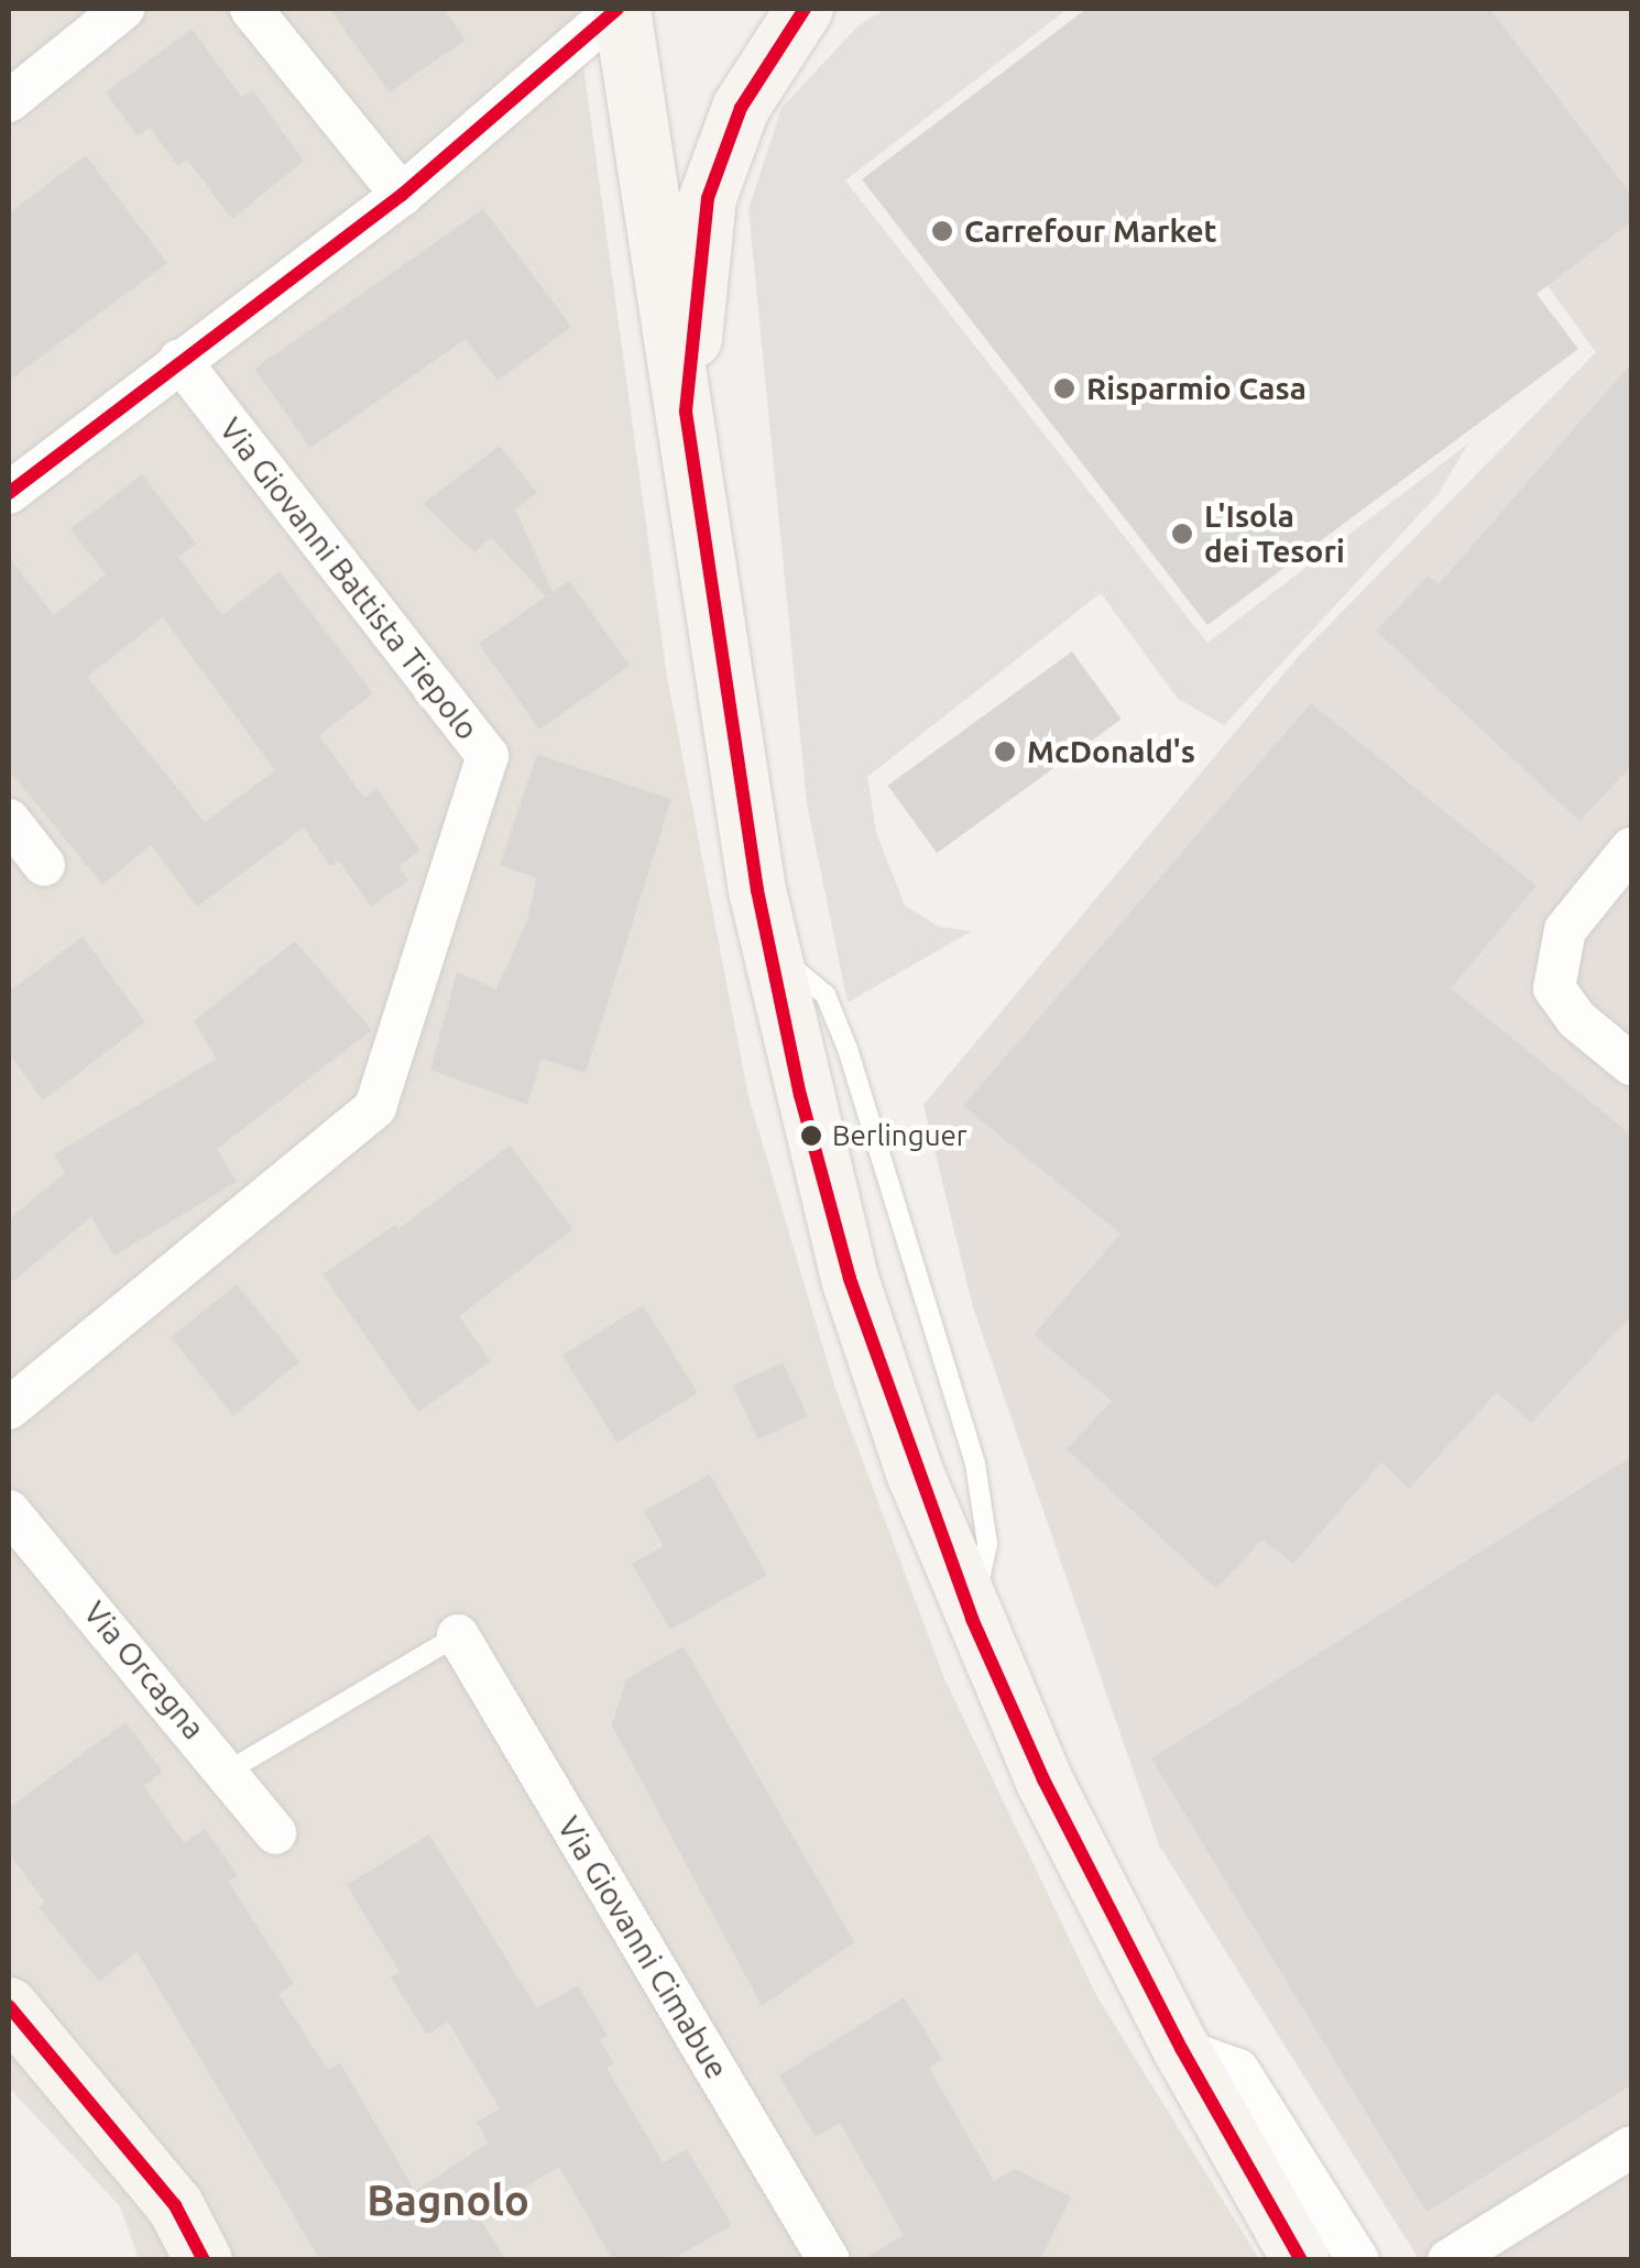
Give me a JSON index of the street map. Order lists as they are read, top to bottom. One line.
{"streets":{"street":["Via Giovanni Battista Tiepolo","Via Orcagna","Via Giovanni Cimabue"]},"districts":["Bagnolo"],"places":["Carrefour Market","Risparmio Casa","L'Isola dei Tesori","McDonald's","Berlinguer"]}
